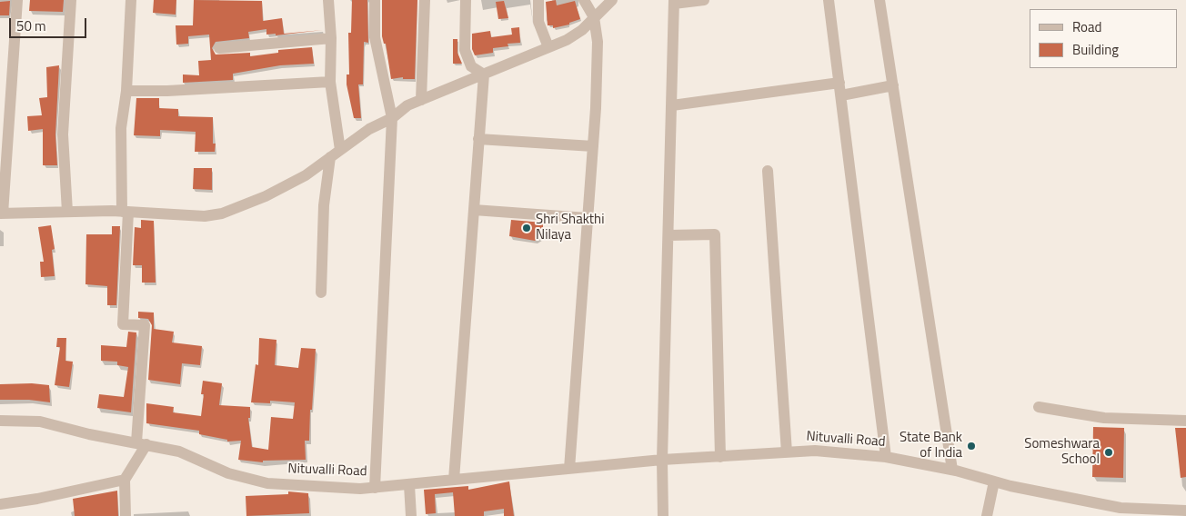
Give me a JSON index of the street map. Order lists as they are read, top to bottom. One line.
{"streets":{"street":["Nituvalli Road"]},"places":["Shri Shakthi Nilaya","State Bank of India","Someshwara School"],"legend":["Road","Building"],"scale_bar":"50 m"}
